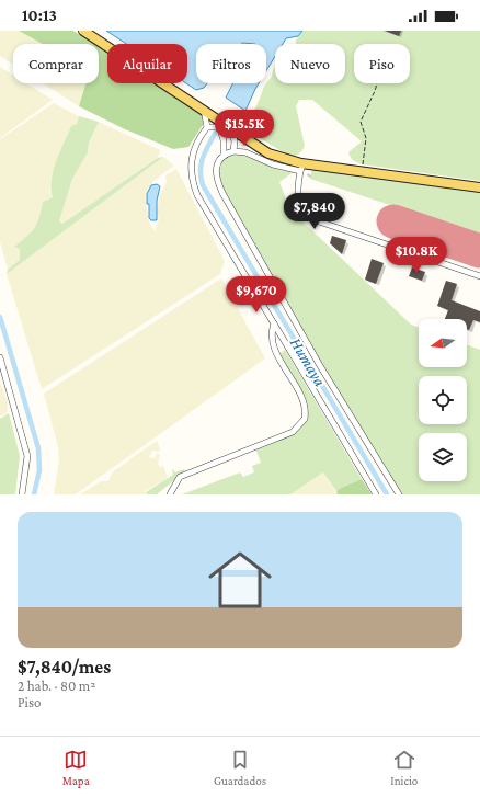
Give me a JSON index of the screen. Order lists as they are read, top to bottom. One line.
{"water":["Humaya"],"north":"left","page":{"status":"10:13","chip":["Comprar","Alquilar","Filtros","Nuevo","Piso"],"price":["$15.5K","$7,840","$10.8K","$9,670"],"list":[{"name":"$7,840/mes","note":"2 hab. · 80 m² · Piso"}],"tabs":["Mapa","Guardados","Inicio"]}}
